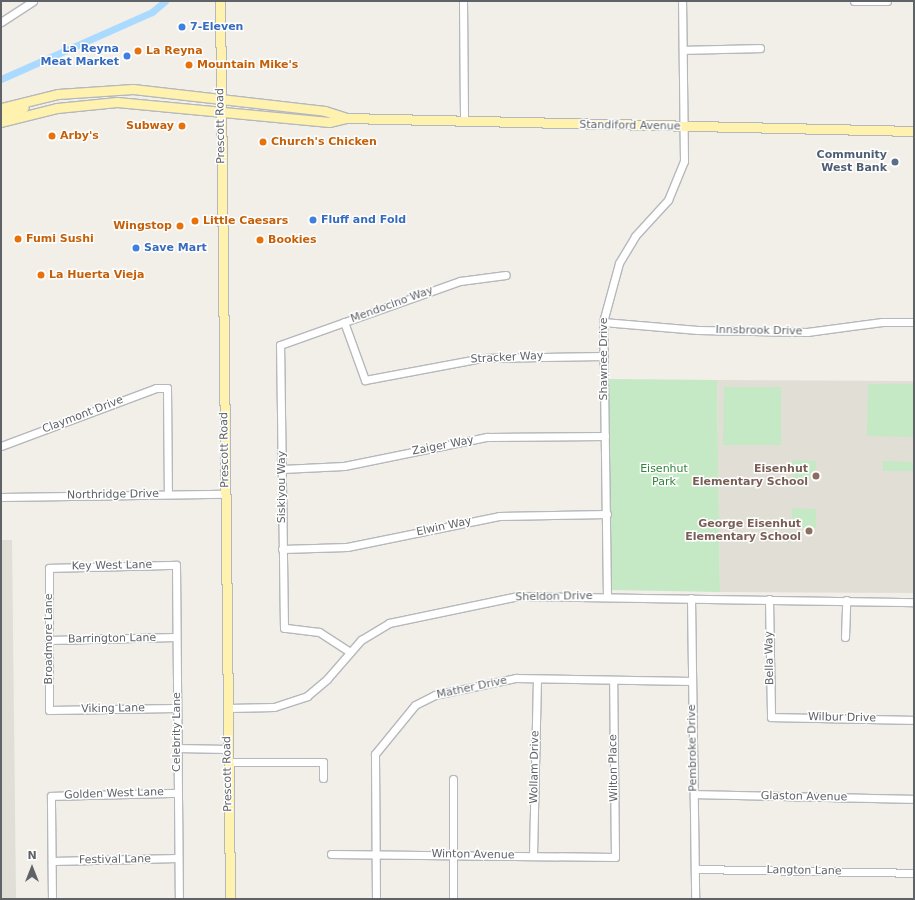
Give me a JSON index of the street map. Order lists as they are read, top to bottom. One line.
{"streets":{"main road":["Prescott Road","Standiford Avenue"],"street":["Mendocino Way","Innsbrook Drive","Stracker Way","Shawnee Drive","Claymont Drive","Zaiger Way","Siskiyou Way","Northridge Drive","Elwin Way","Key West Lane","Sheldon Drive","Broadmore Lane","Barrington Lane","Bella Way","Mather Drive","Viking Lane","Wilbur Drive","Celebrity Lane","Pembroke Drive","Wollam Drive","Wilton Place","Golden West Lane","Glaston Avenue","Winton Avenue","Festival Lane","Langton Lane"]},"crossings":[["Prescott Road","Standiford Avenue"],["Prescott Road","Northridge Drive"],["Prescott Road","Sheldon Drive"],["Standiford Avenue","Shawnee Drive"],["Mendocino Way","Stracker Way"],["Mendocino Way","Siskiyou Way"],["Innsbrook Drive","Shawnee Drive"],["Stracker Way","Shawnee Drive"],["Shawnee Drive","Zaiger Way"],["Shawnee Drive","Elwin Way"],["Shawnee Drive","Sheldon Drive"],["Claymont Drive","Northridge Drive"],["Zaiger Way","Siskiyou Way"],["Siskiyou Way","Elwin Way"],["Siskiyou Way","Sheldon Drive"],["Key West Lane","Broadmore Lane"],["Key West Lane","Celebrity Lane"],["Sheldon Drive","Bella Way"],["Sheldon Drive","Pembroke Drive"],["Broadmore Lane","Barrington Lane"],["Broadmore Lane","Viking Lane"],["Barrington Lane","Celebrity Lane"],["Bella Way","Wilbur Drive"],["Mather Drive","Pembroke Drive"],["Mather Drive","Wollam Drive"],["Mather Drive","Wilton Place"],["Mather Drive","Winton Avenue"],["Viking Lane","Celebrity Lane"],["Celebrity Lane","Golden West Lane"],["Celebrity Lane","Festival Lane"],["Pembroke Drive","Glaston Avenue"],["Pembroke Drive","Langton Lane"],["Wollam Drive","Winton Avenue"],["Wilton Place","Winton Avenue"],["Golden West Lane","Festival Lane"]],"parks":["Eisenhut Park"],"places":["7-Eleven","La Reyna","La Reyna Meat Market","Mountain Mike's","Subway","Arby's","Church's Chicken","Community West Bank","Fluff and Fold","Little Caesars","Wingstop","Fumi Sushi","Bookies","Save Mart","La Huerta Vieja","Eisenhut Elementary School","George Eisenhut Elementary School"],"north":"top"}
